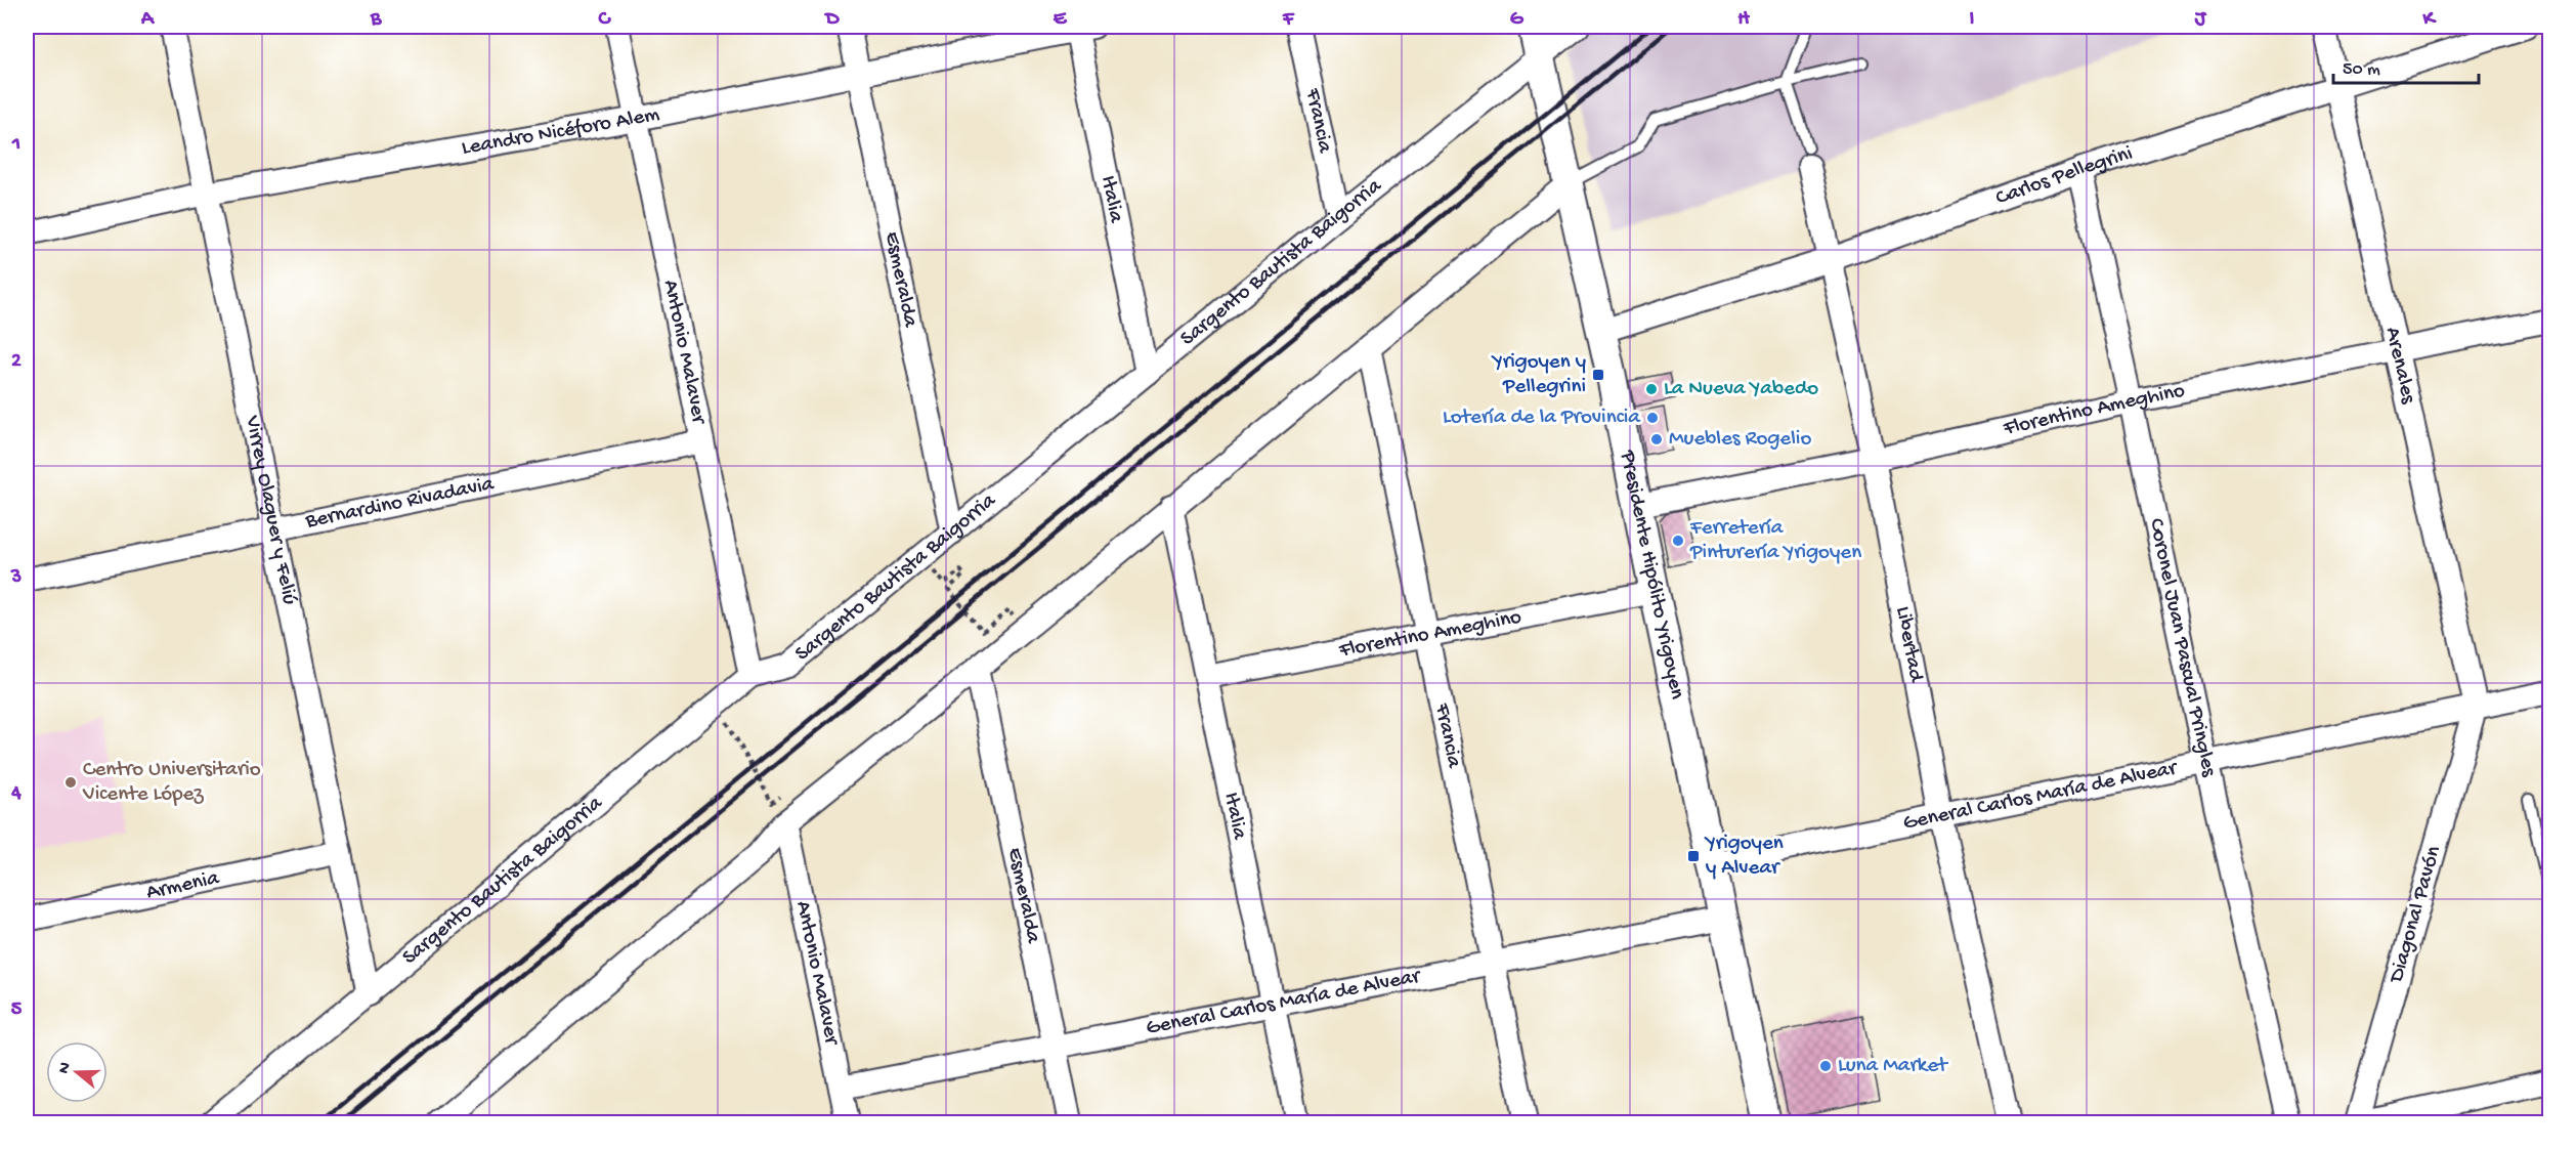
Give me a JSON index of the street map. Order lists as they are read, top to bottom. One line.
{"streets":{"street":["Francia","Leandro Nicéforo Alem","Carlos Pellegrini","Italia","Sargento Bautista Baigorria","Esmeralda","Antonio Malaver","Arenales","Florentino Ameghino","Bernardino Rivadavia","Virrey Olaguer y Feliú","Presidente Hipólito Yrigoyen","Libertad","Coronel Juan Pascual Pringles","General Carlos María de Alvear","Armenia","Diagonal Pavón"]},"crossings":[["Francia","Sargento Bautista Baigorria"],["Francia","Florentino Ameghino"],["Francia","General Carlos María de Alvear"],["Leandro Nicéforo Alem","Italia"],["Leandro Nicéforo Alem","Esmeralda"],["Leandro Nicéforo Alem","Antonio Malaver"],["Leandro Nicéforo Alem","Virrey Olaguer y Feliú"],["Carlos Pellegrini","Arenales"],["Carlos Pellegrini","Presidente Hipólito Yrigoyen"],["Carlos Pellegrini","Libertad"],["Carlos Pellegrini","Coronel Juan Pascual Pringles"],["Italia","Sargento Bautista Baigorria"],["Italia","Florentino Ameghino"],["Italia","General Carlos María de Alvear"],["Sargento Bautista Baigorria","Esmeralda"],["Sargento Bautista Baigorria","Antonio Malaver"],["Sargento Bautista Baigorria","Virrey Olaguer y Feliú"],["Sargento Bautista Baigorria","Presidente Hipólito Yrigoyen"],["Esmeralda","General Carlos María de Alvear"],["Antonio Malaver","Bernardino Rivadavia"],["Antonio Malaver","General Carlos María de Alvear"],["Arenales","Florentino Ameghino"],["Arenales","General Carlos María de Alvear"],["Arenales","Diagonal Pavón"],["Florentino Ameghino","Presidente Hipólito Yrigoyen"],["Florentino Ameghino","Libertad"],["Florentino Ameghino","Coronel Juan Pascual Pringles"],["Bernardino Rivadavia","Virrey Olaguer y Feliú"],["Virrey Olaguer y Feliú","Armenia"],["Presidente Hipólito Yrigoyen","General Carlos María de Alvear"],["Libertad","General Carlos María de Alvear"],["Coronel Juan Pascual Pringles","General Carlos María de Alvear"],["General Carlos María de Alvear","Diagonal Pavón"]],"places":{"transit":["Yrigoyen y Pellegrini","Yrigoyen y Alvear"],"other":["La Nueva Yabedo","Lotería de la Provincia","Muebles Rogelio","Ferretería Pinturería Yrigoyen","Centro Universitario Vicente López","Luna Market"]},"scale_bar":"50 m","north":"left","grid":{"columns":["A","B","C","D","E","F","G","H","I","J","K"],"rows":["1","2","3","4","5"]}}
